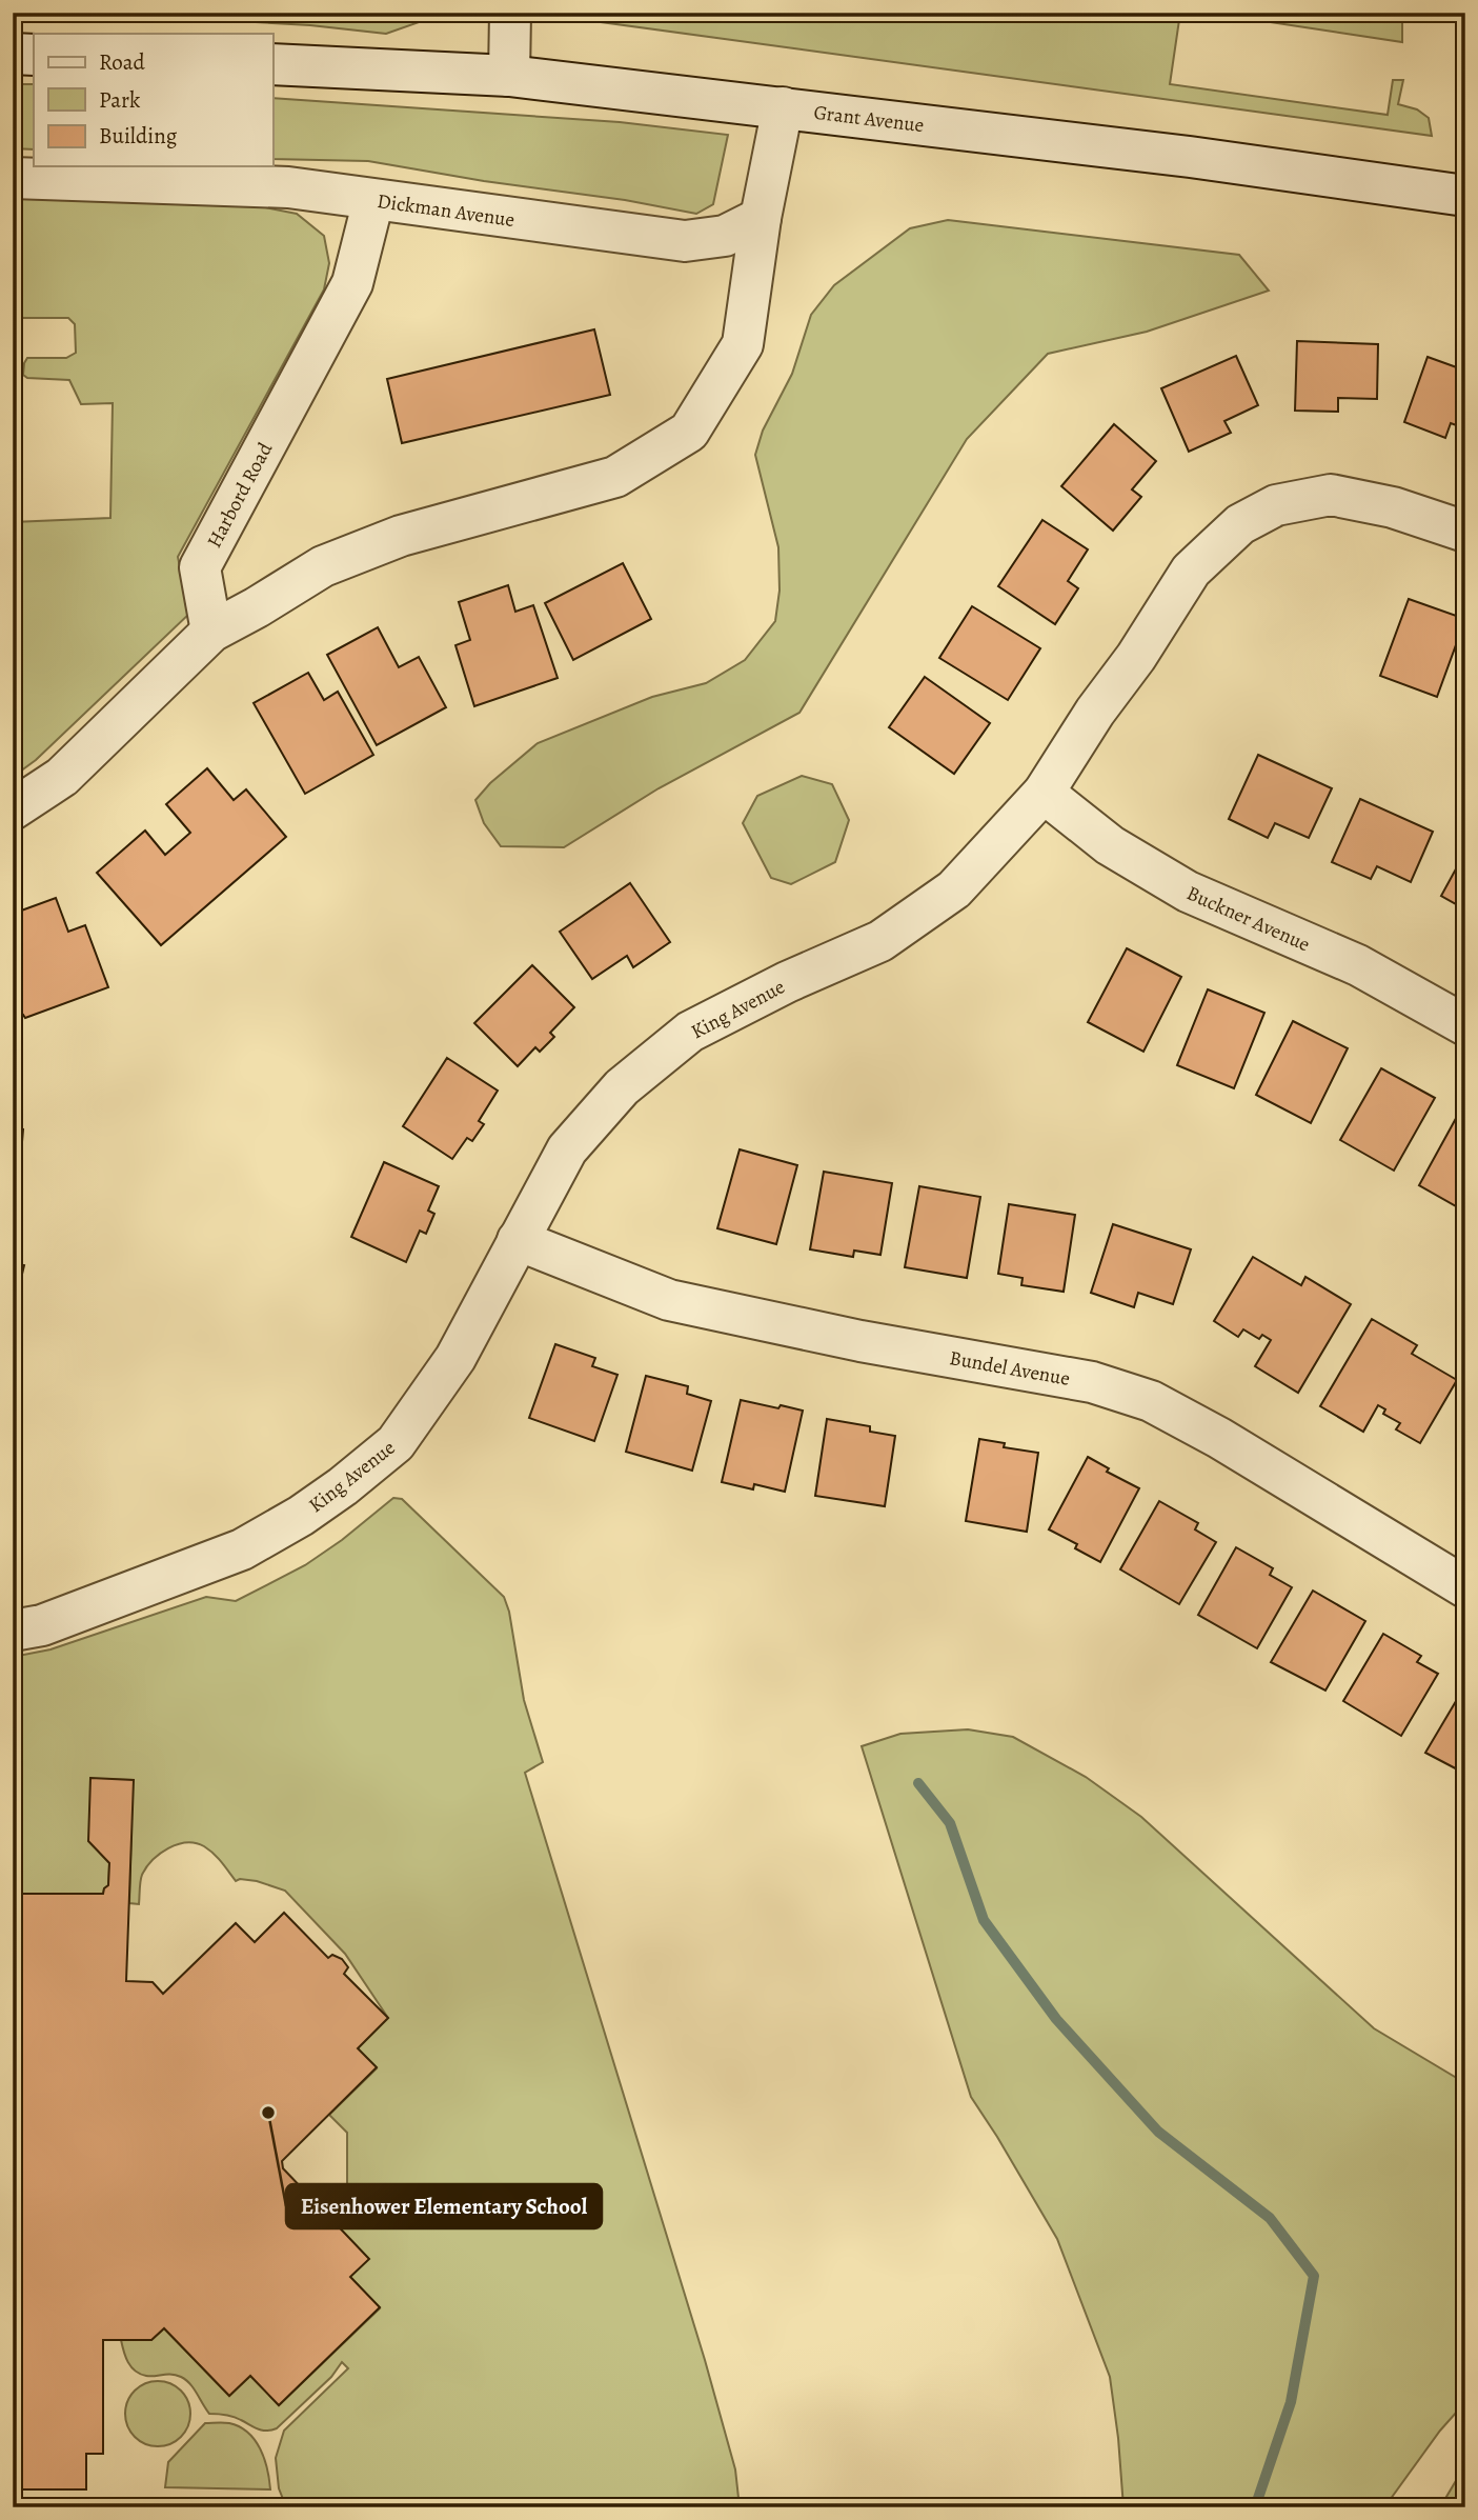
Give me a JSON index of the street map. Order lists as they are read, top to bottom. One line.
{"streets":{"street":["Grant Avenue","Dickman Avenue","Harbord Road","Buckner Avenue","King Avenue","Bundel Avenue"]},"crossings":[["Dickman Avenue","Harbord Road"],["Buckner Avenue","King Avenue"],["King Avenue","Bundel Avenue"]],"places":["Eisenhower Elementary School"],"legend":["Road","Park","Building"]}
